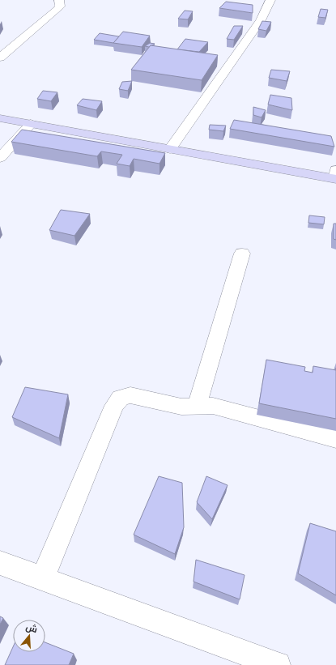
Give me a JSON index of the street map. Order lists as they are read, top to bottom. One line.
{"north":"top"}
